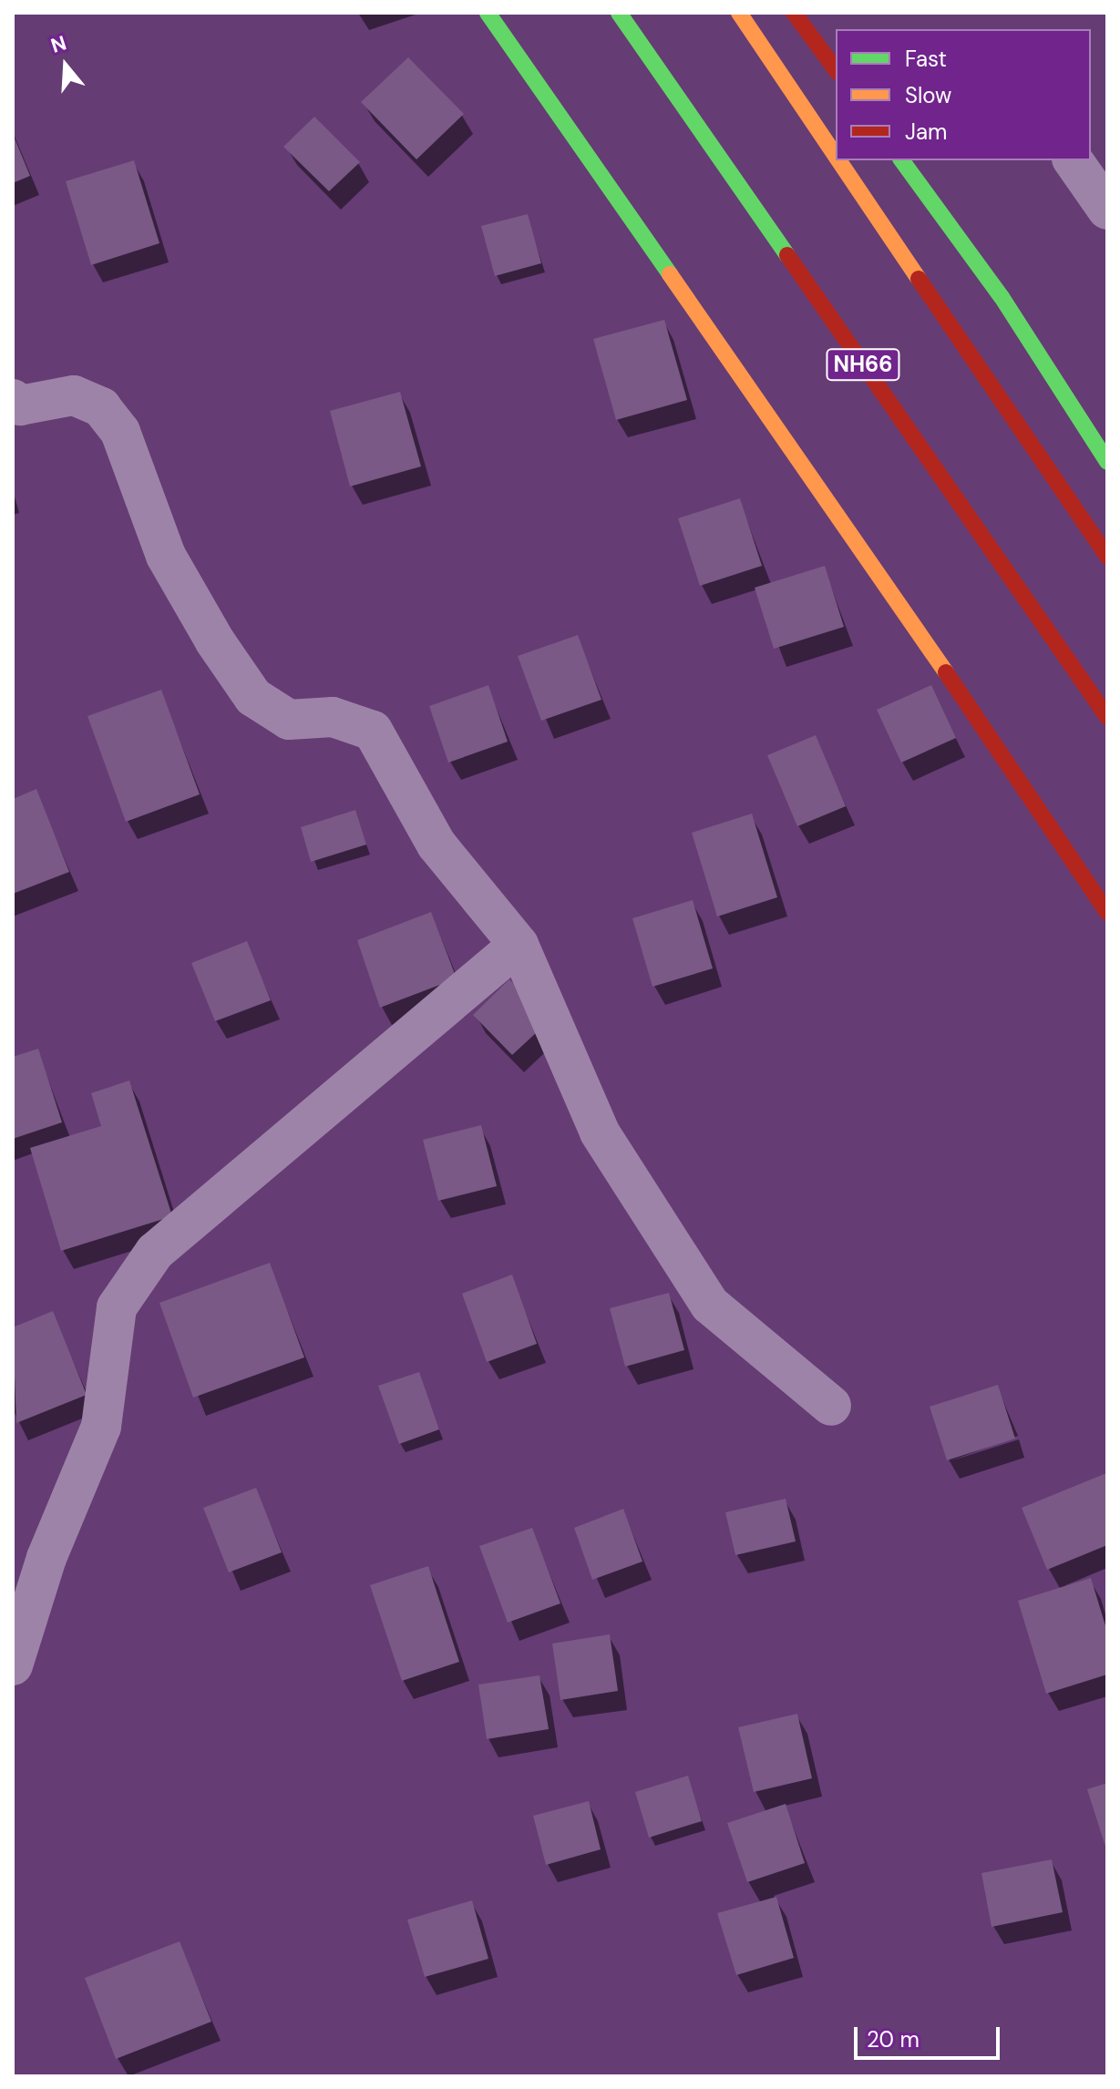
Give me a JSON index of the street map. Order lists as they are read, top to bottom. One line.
{"streets":{"main road":["NH66"]},"legend":["Fast","Slow","Jam"],"scale_bar":"20 m","north":"top"}
